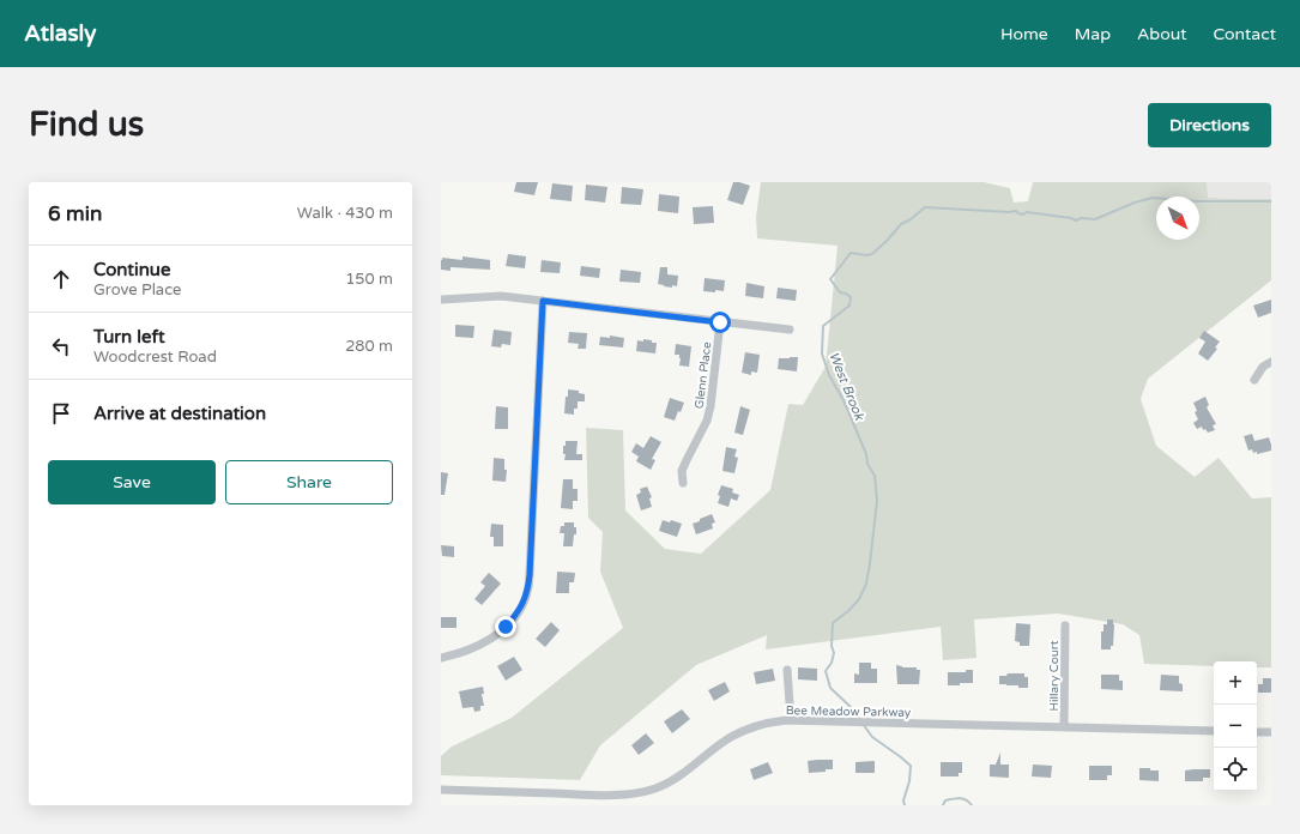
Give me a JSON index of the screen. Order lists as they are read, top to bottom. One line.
{"streets":{"street":["Glenn Place","Hillary Court","Bee Meadow Parkway"]},"crossings":[["Hillary Court","Bee Meadow Parkway"]],"water":["West Brook"],"north":"bottom right","page":{"header":"Atlasly","nav":["Home","Map","About","Contact"],"buttons":["Directions",["Save","Share"]],"title":"Find us","heading":["6 min","Walk · 430 m"],"list":[["Continue","Grove Place","150 m"],["Turn left","Woodcrest Road","280 m"],"Arrive at destination"],"map_buttons":["+","−"]}}
